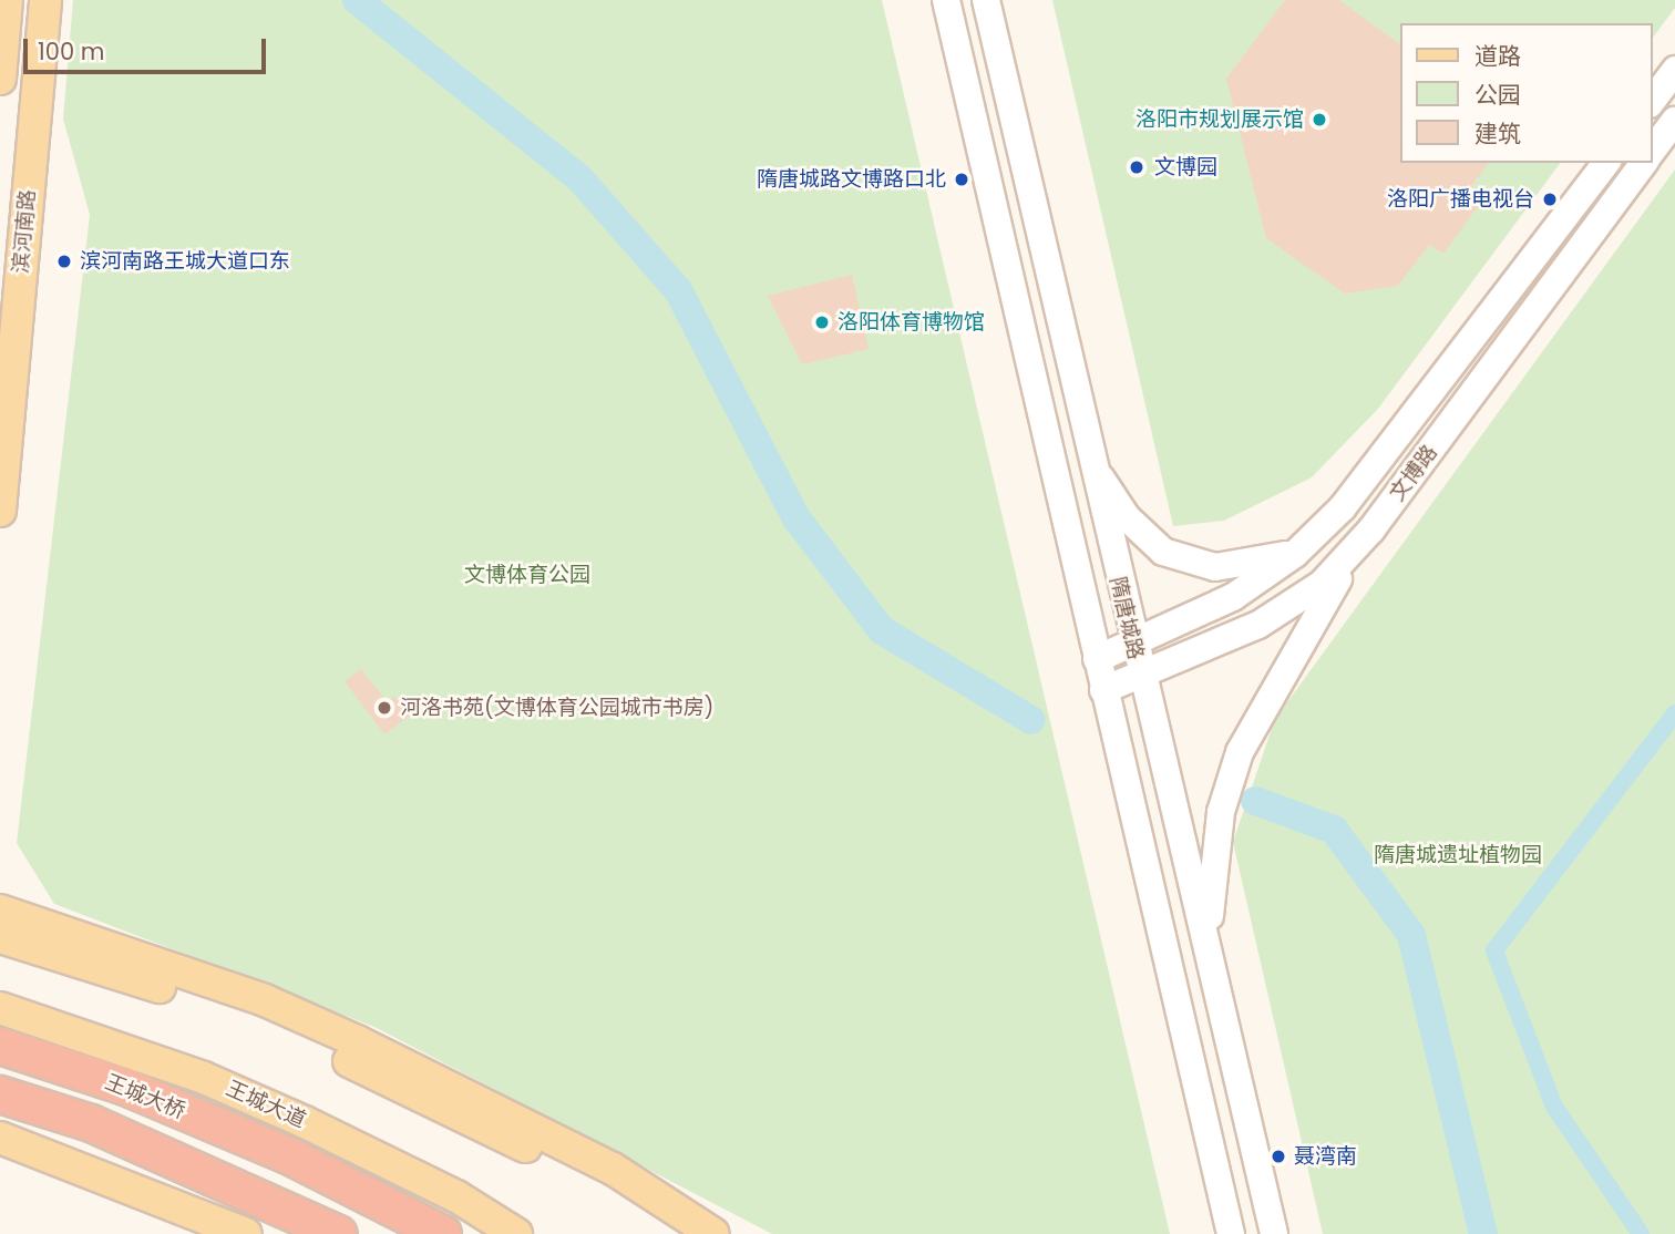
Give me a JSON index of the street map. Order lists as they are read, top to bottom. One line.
{"streets":{"highway":["王城大桥","王城大道"],"main road":["滨河南路","文博路","隋唐城路"]},"crossings":[["文博路","隋唐城路"],["王城大桥","王城大道"]],"parks":["文博体育公园","隋唐城遗址植物园"],"places":["洛阳市规划展示馆","文博园","隋唐城路文博路口北","洛阳广播电视台","滨河南路王城大道口东","洛阳体育博物馆","河洛书苑(文博体育公园城市书房)","聂湾南"],"legend":["道路","公园","建筑"],"scale_bar":"100 m"}
